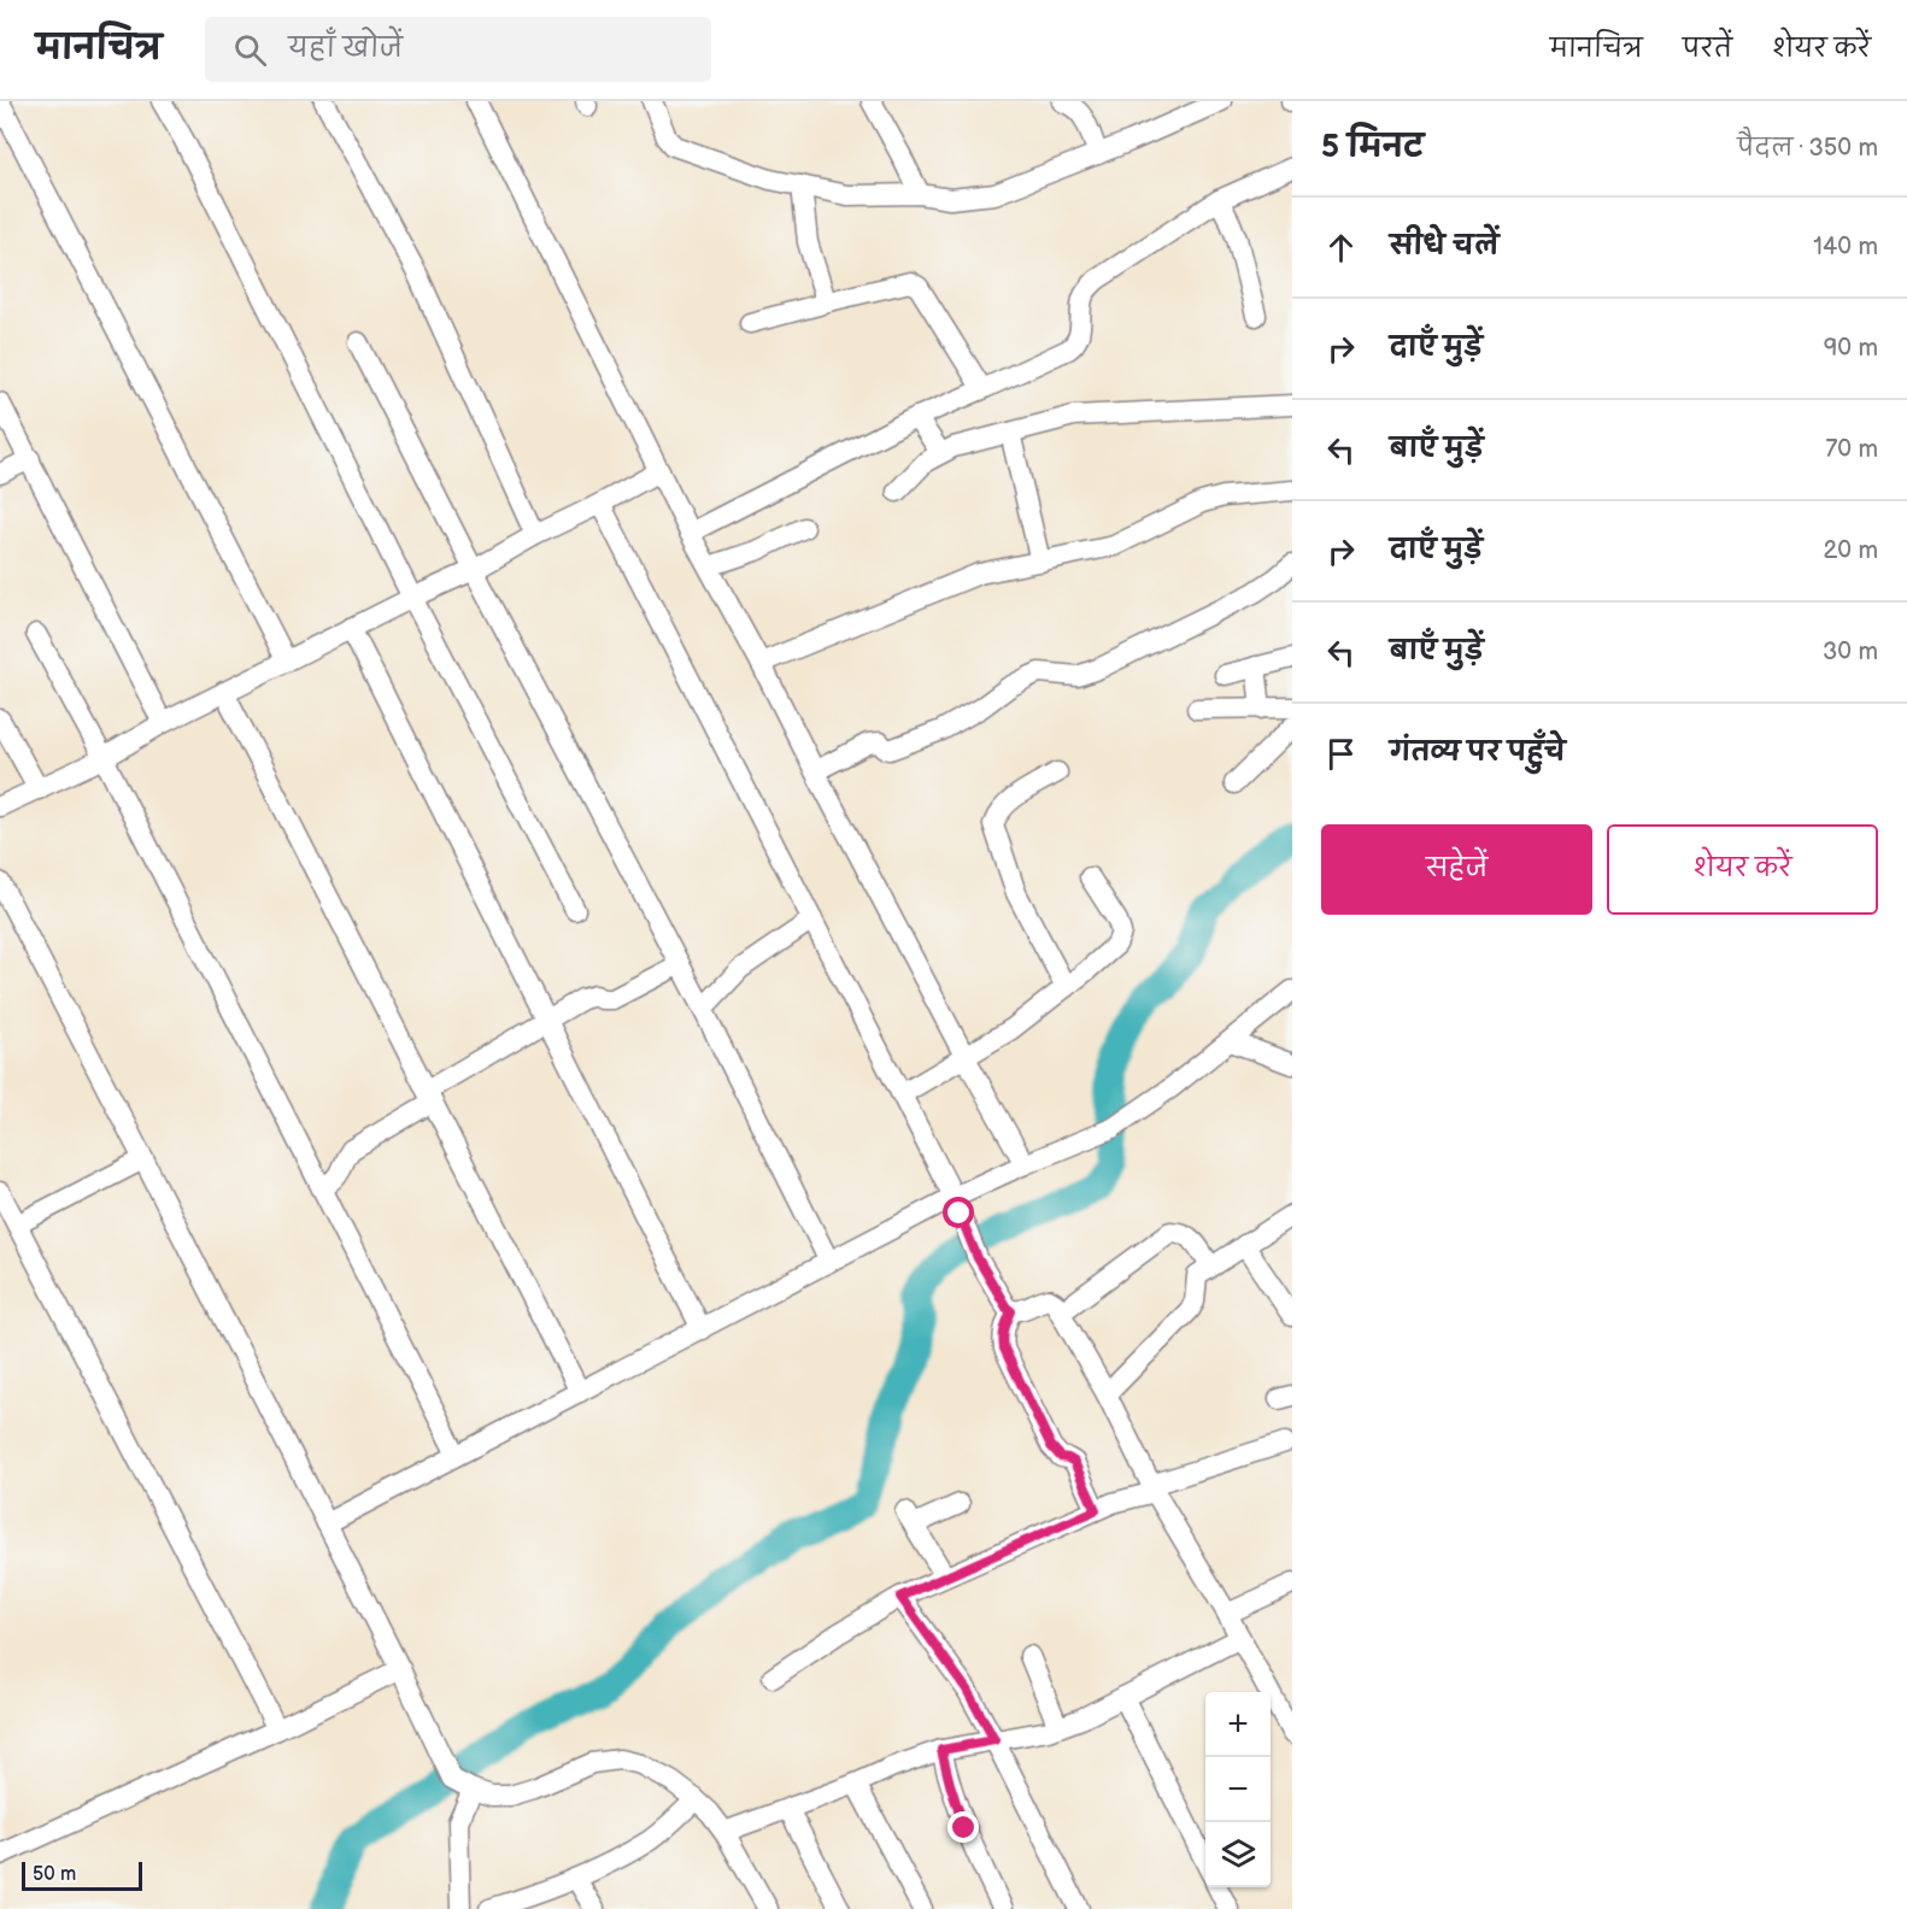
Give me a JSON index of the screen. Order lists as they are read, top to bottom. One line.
{"scale_bar":"50 m","page":{"header":"मानचित्र","search":"यहाँ खोजें","nav":["मानचित्र","परतें","शेयर करें"],"heading":["5 मिनट","पैदल · 350 m"],"list":[["सीधे चलें","140 m"],["दाएँ मुड़ें","90 m"],["बाएँ मुड़ें","70 m"],["दाएँ मुड़ें","20 m"],["बाएँ मुड़ें","30 m"],"गंतव्य पर पहुँचे"],"buttons":["सहेजें","शेयर करें"],"map_buttons":["+","−"],"scale":"50 m"}}
